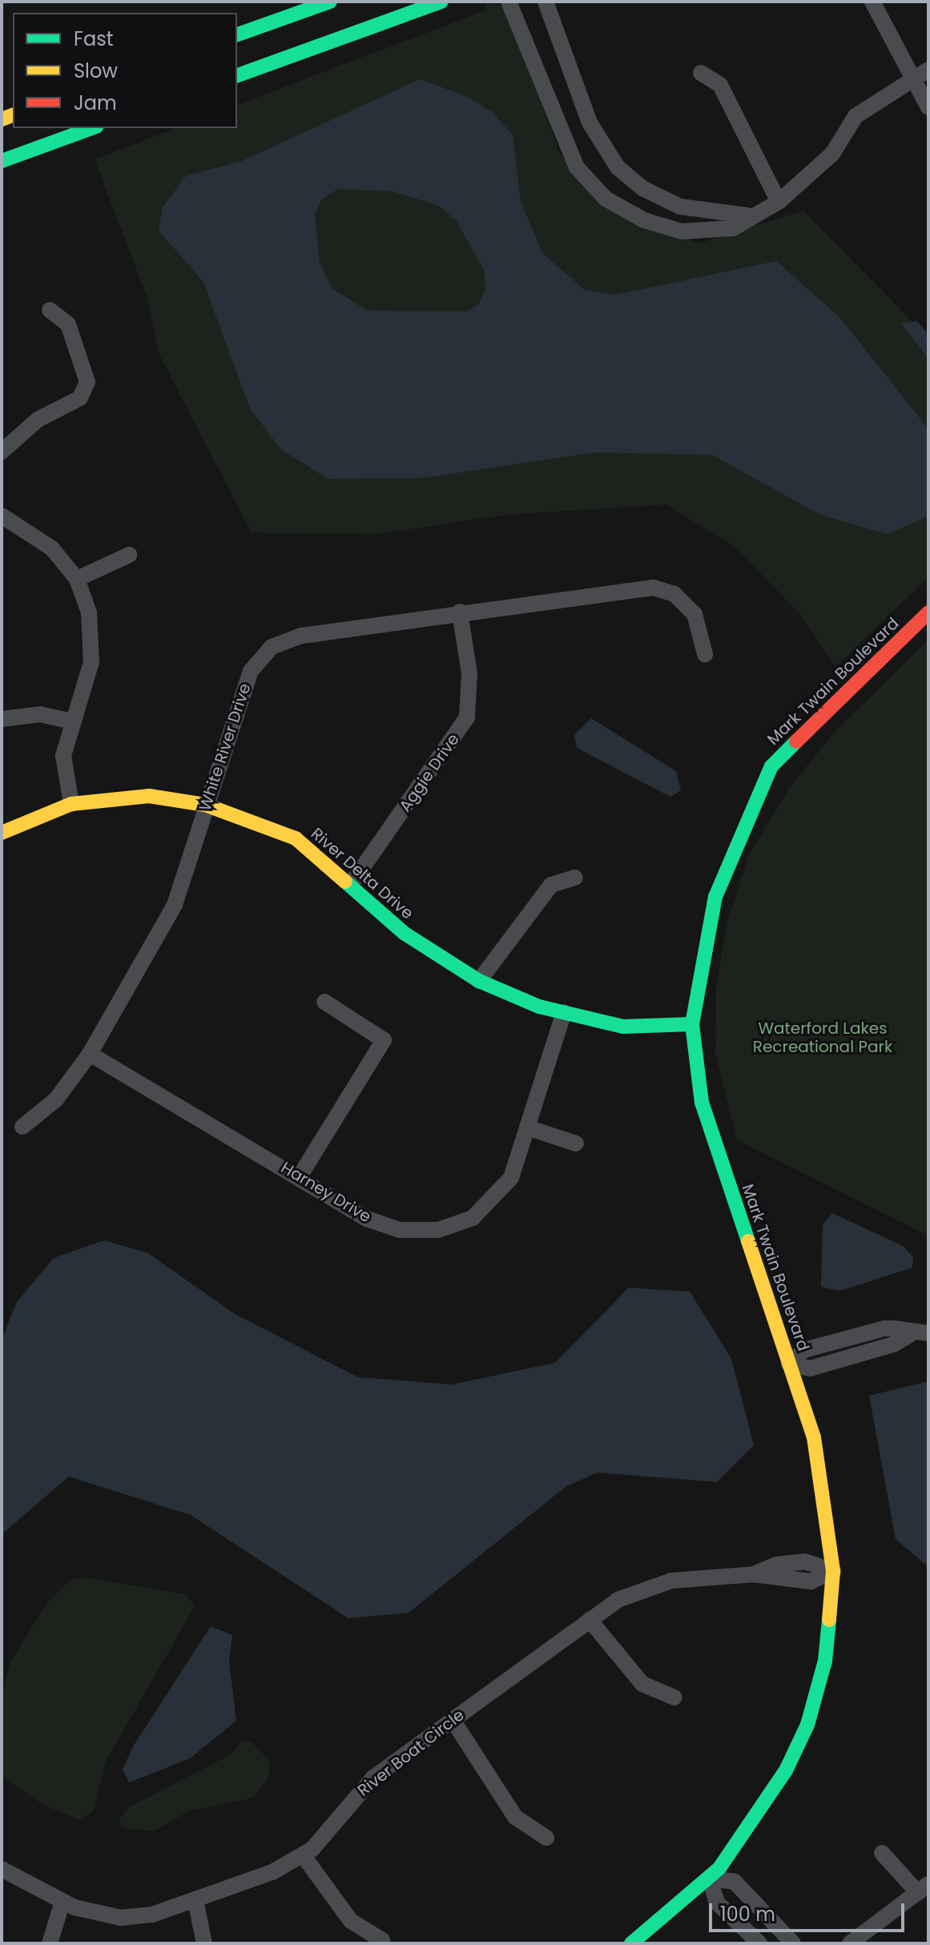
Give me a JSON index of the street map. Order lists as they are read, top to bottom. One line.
{"streets":{"street":["Mark Twain Boulevard","White River Drive","Aggie Drive","River Delta Drive","Harney Drive","River Boat Circle"]},"crossings":[["Mark Twain Boulevard","River Delta Drive"],["Mark Twain Boulevard","River Boat Circle"],["White River Drive","Aggie Drive"],["White River Drive","River Delta Drive"],["White River Drive","Harney Drive"],["Aggie Drive","River Delta Drive"],["River Delta Drive","Harney Drive"]],"parks":["Waterford Lakes Recreational Park"],"legend":["Fast","Slow","Jam"],"scale_bar":"100 m"}
